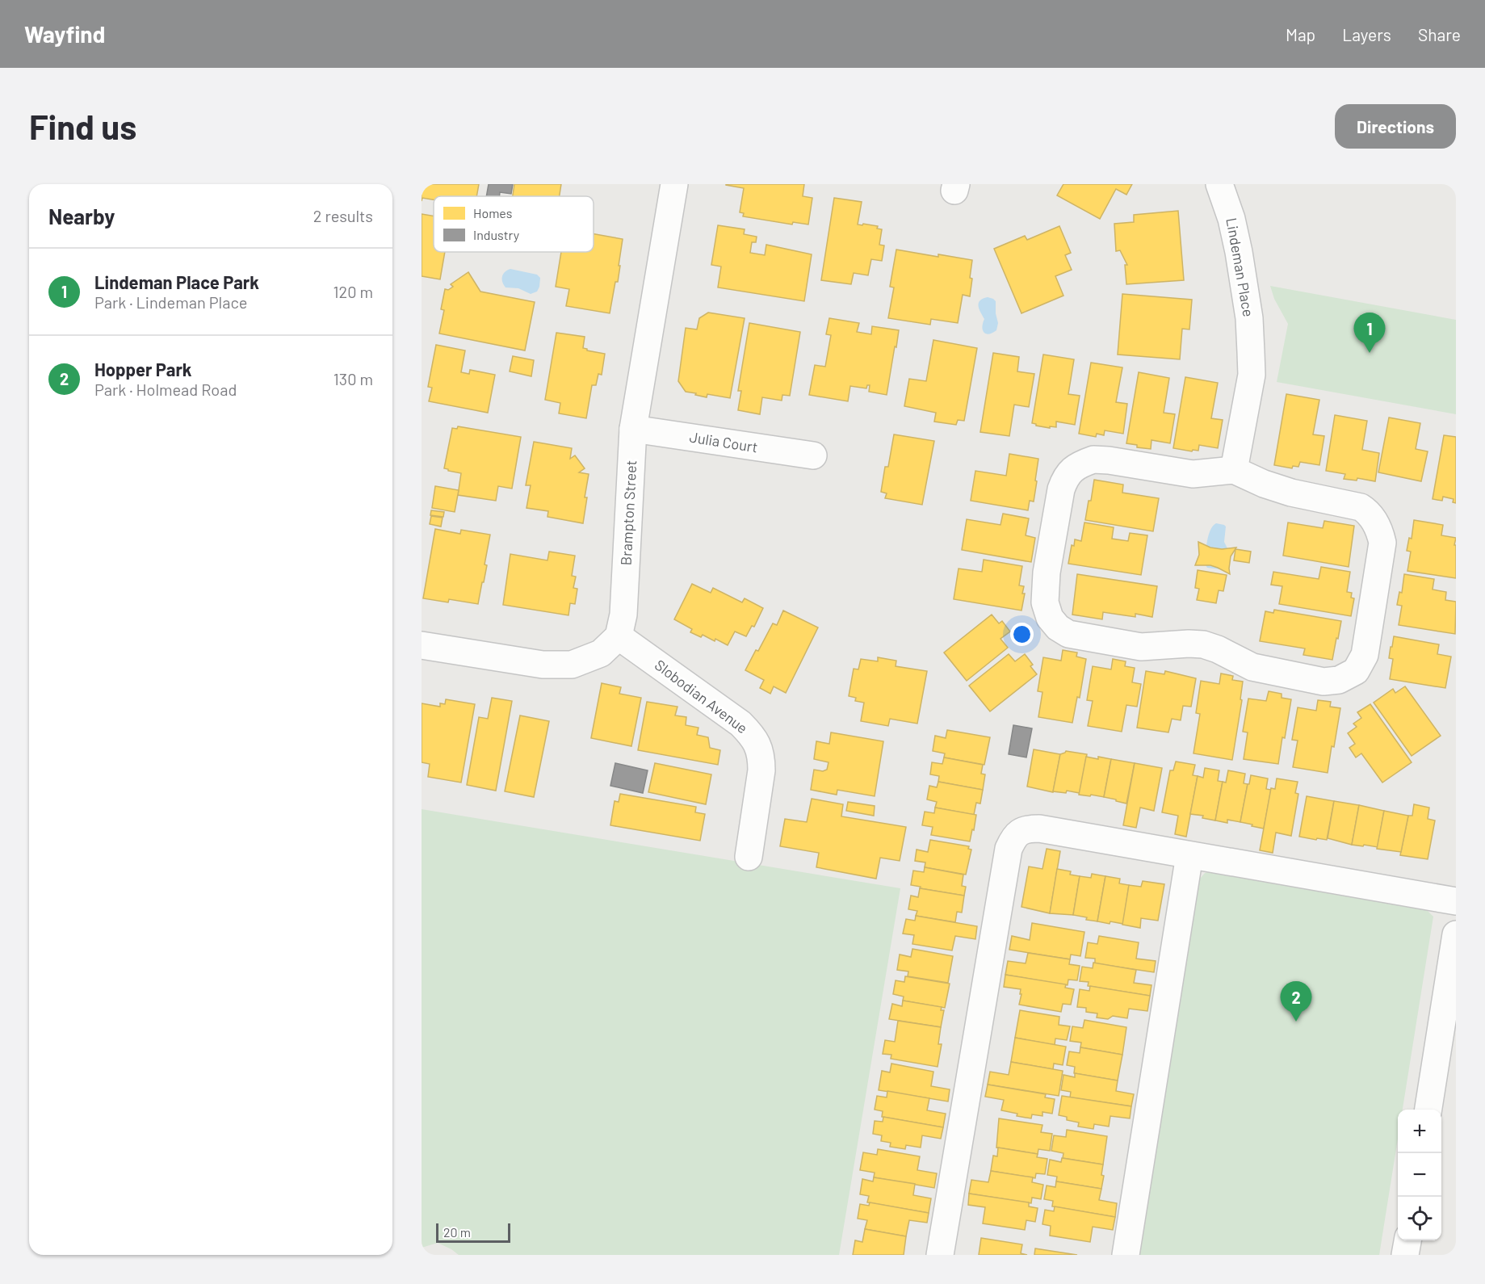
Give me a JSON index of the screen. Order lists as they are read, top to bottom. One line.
{"streets":{"street":["Lindeman Place","Julia Court","Brampton Street","Slobodian Avenue"]},"crossings":[["Julia Court","Brampton Street"],["Brampton Street","Slobodian Avenue"]],"legend":["Homes","Industry"],"scale_bar":"20 m","page":{"header":"Wayfind","nav":["Map","Layers","Share"],"buttons":"Directions","title":"Find us","heading":["Nearby","2 results"],"list":[{"mark":"1","name":"Lindeman Place Park","note":"Park · Lindeman Place","value":"120 m"},{"mark":"2","name":"Hopper Park","note":"Park · Holmead Road","value":"130 m"}],"pins":["1","2"],"map_buttons":["+","−"],"scale":"20 m"}}
